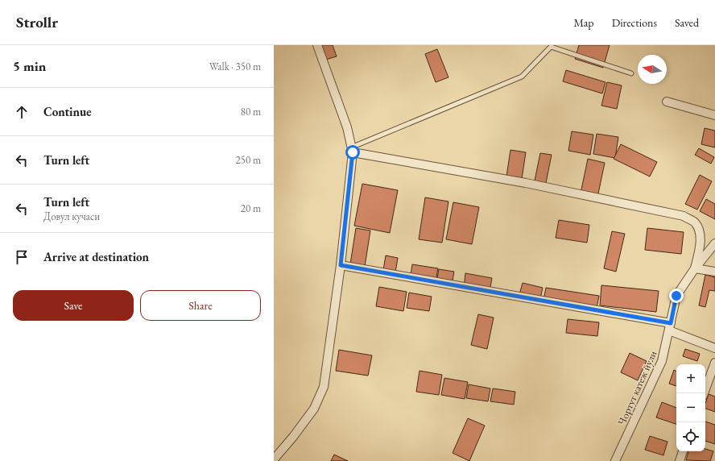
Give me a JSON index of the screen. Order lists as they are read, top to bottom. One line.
{"streets":{"street":["Чортут катеж йули"]},"north":"left","page":{"header":"Strollr","nav":["Map","Directions","Saved"],"heading":["5 min","Walk · 350 m"],"list":[["Continue","80 m"],["Turn left","250 m"],["Turn left","Довул кучаси","20 m"],"Arrive at destination"],"buttons":["Save","Share"],"map_buttons":["+","−"]}}
